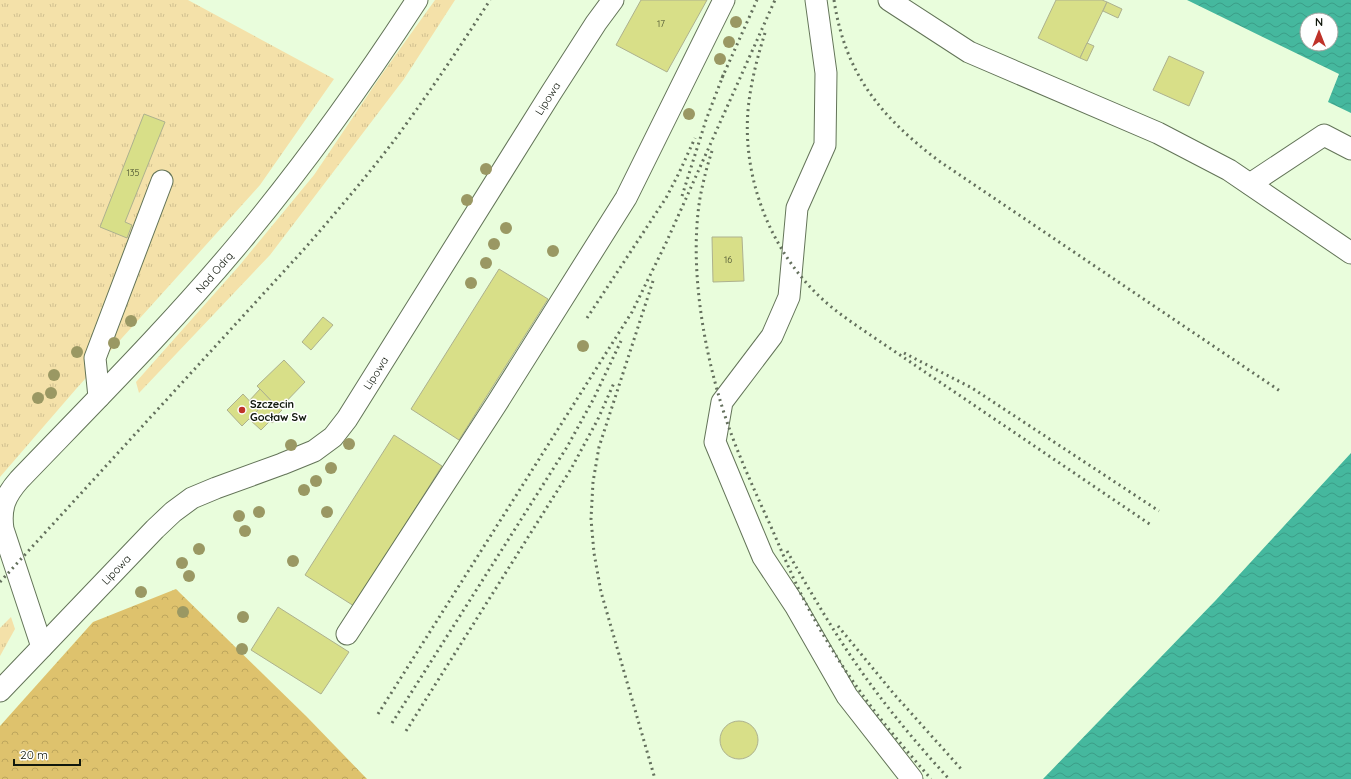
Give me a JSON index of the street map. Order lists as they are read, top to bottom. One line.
{"streets":{"street":["Lipowa","Nad Odrą"]},"places":["Szczecin Gocław Sw"],"house_numbers":["17","135","16"],"scale_bar":"20 m","north":"top"}
